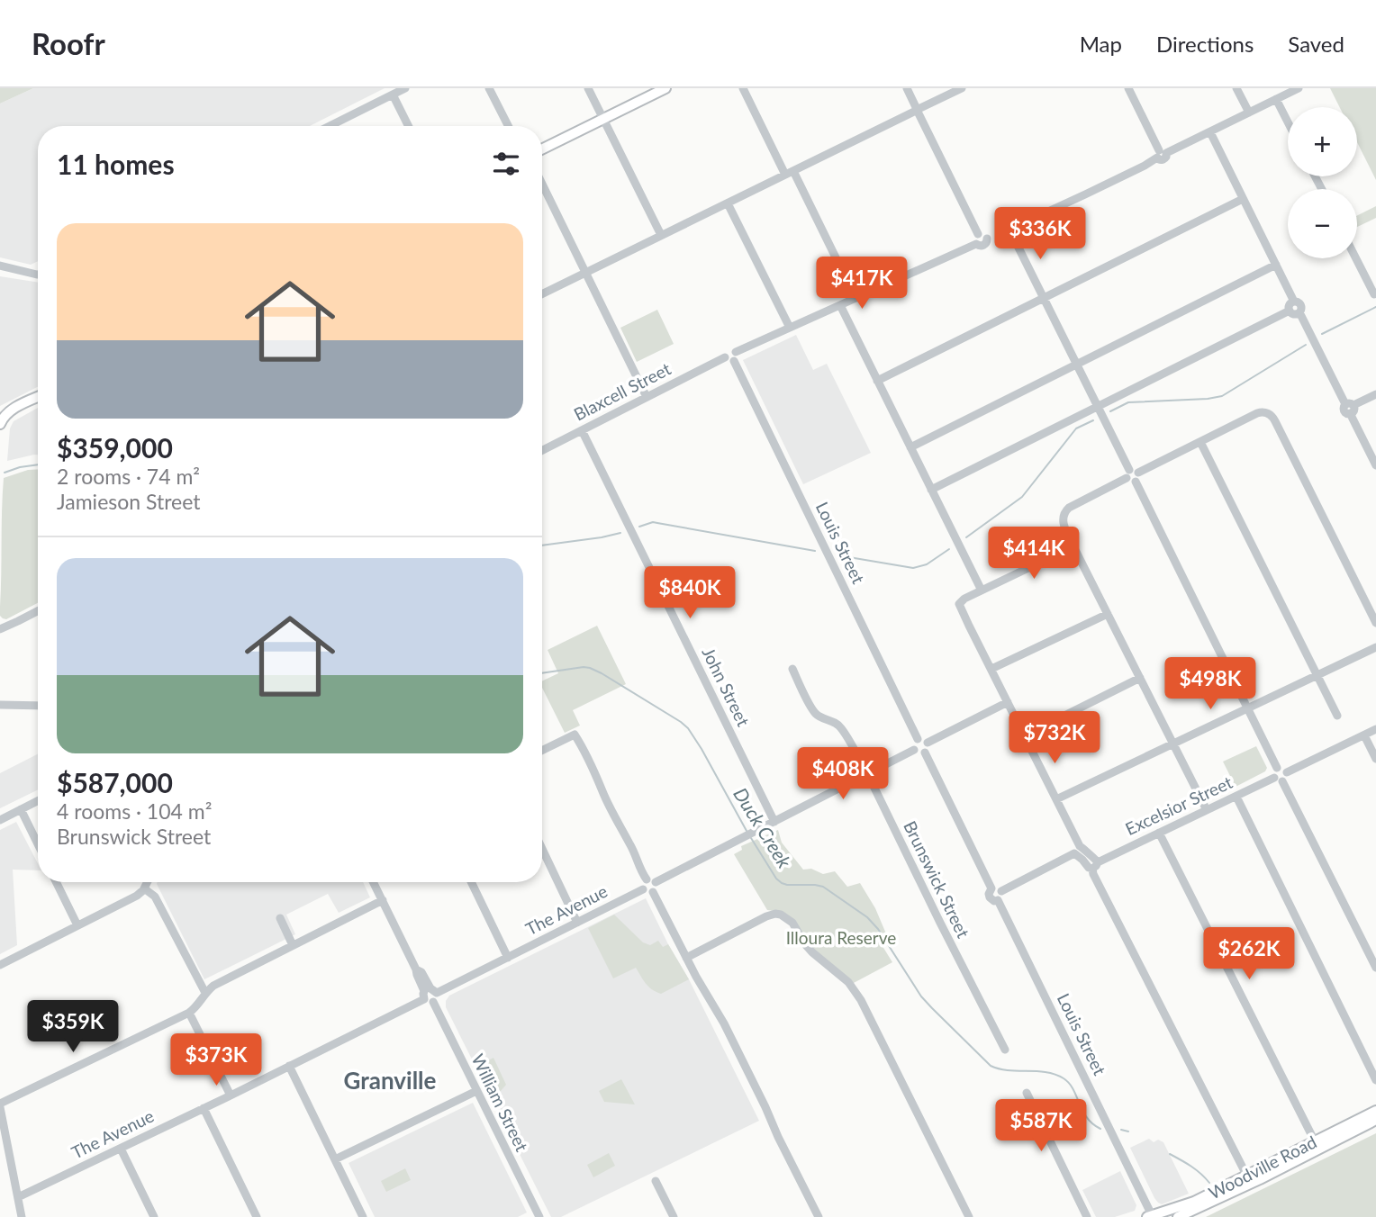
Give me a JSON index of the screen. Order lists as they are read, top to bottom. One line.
{"streets":{"main road":["Woodville Road"],"street":["Blaxcell Street","Louis Street","John Street","Excelsior Street","Brunswick Street","The Avenue","William Street"]},"crossings":[["Blaxcell Street","Louis Street"],["Blaxcell Street","John Street"],["Louis Street","Woodville Road"],["The Avenue","William Street"]],"districts":["Granville"],"water":["Duck Creek"],"parks":["Illoura Reserve"],"page":{"header":"Roofr","nav":["Map","Directions","Saved"],"map_buttons":["+","−"],"heading":"11 homes","list":[{"name":"$359,000","note":"2 rooms · 74 m² · Jamieson Street"},{"name":"$587,000","note":"4 rooms · 104 m² · Brunswick Street"}],"price":["$336K","$417K","$414K","$840K","$498K","$732K","$408K","$262K","$359K","$373K","$587K"]}}
